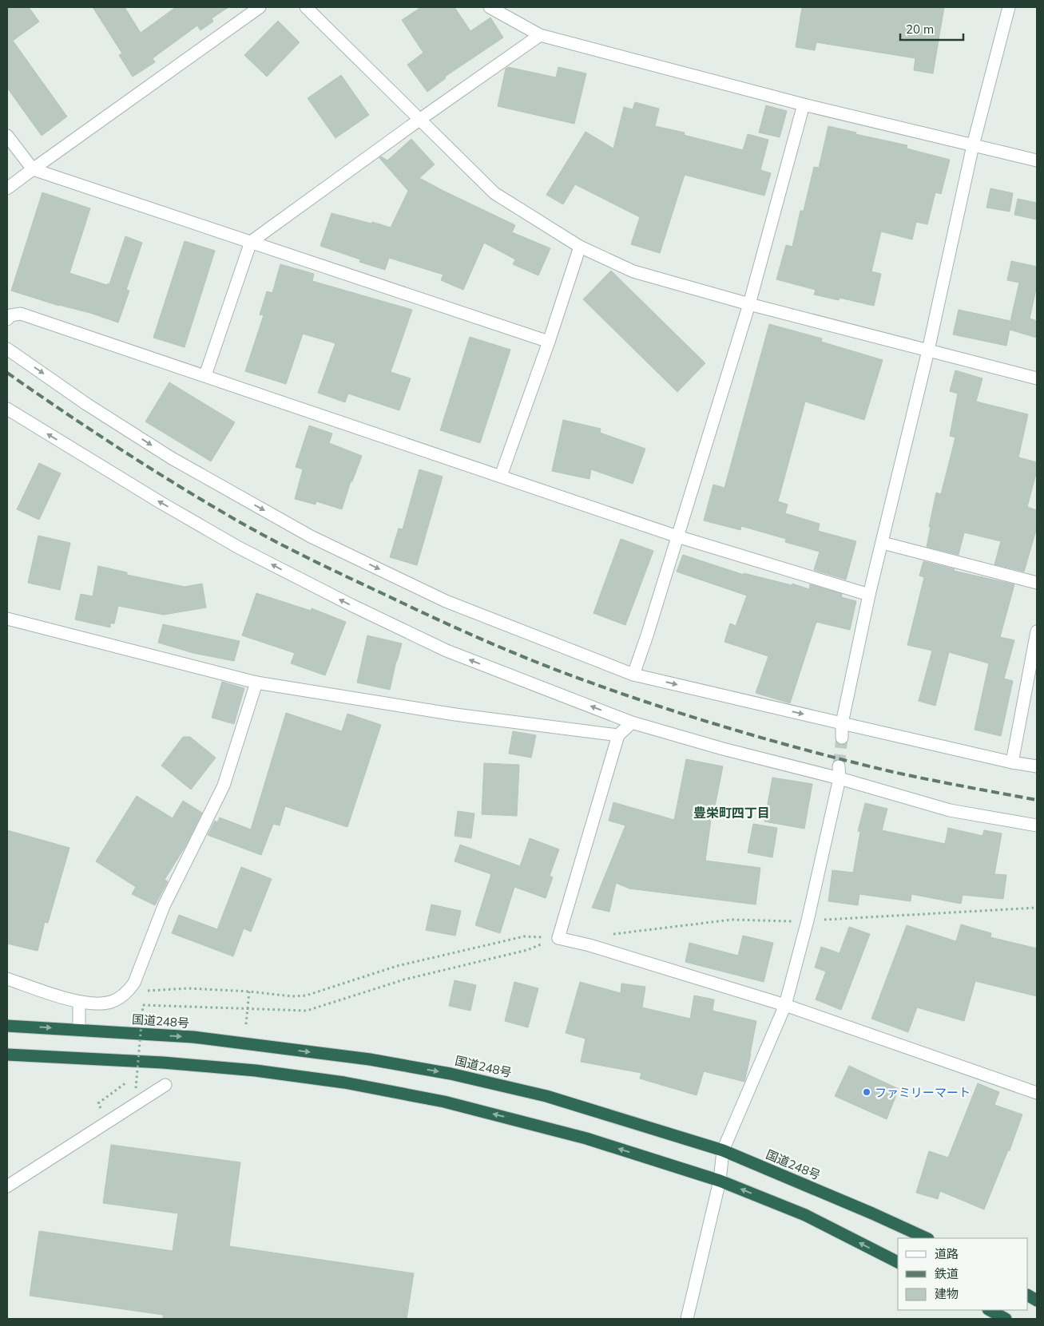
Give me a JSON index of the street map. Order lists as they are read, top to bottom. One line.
{"streets":{"highway":["国道248号"]},"districts":["豊栄町四丁目"],"places":["ファミリーマート"],"legend":["道路","鉄道","建物"],"scale_bar":"20 m"}
